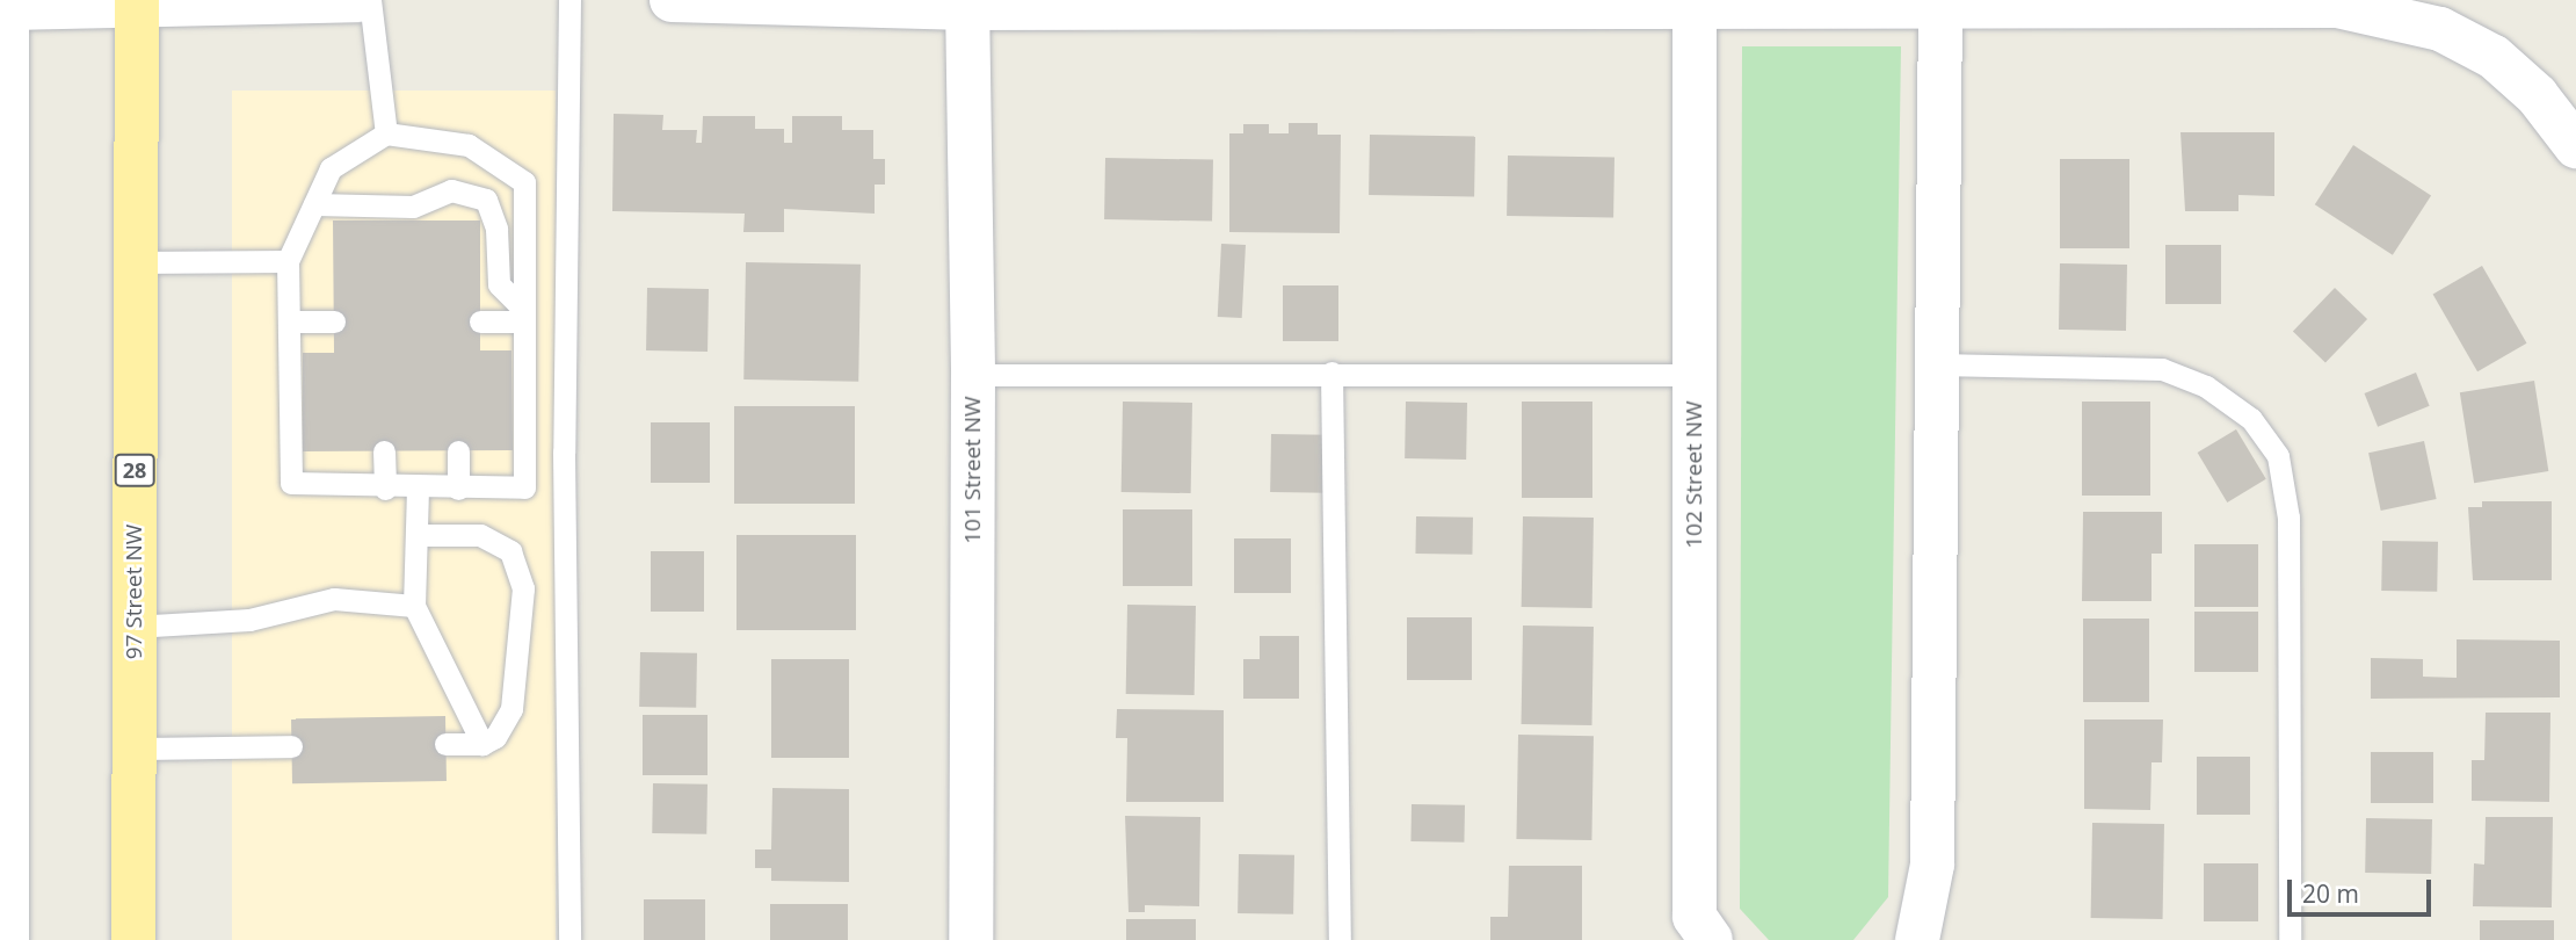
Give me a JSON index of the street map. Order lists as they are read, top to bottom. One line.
{"streets":{"main road":["28","97 Street NW"],"street":["101 Street NW","102 Street NW"]},"scale_bar":"20 m"}
